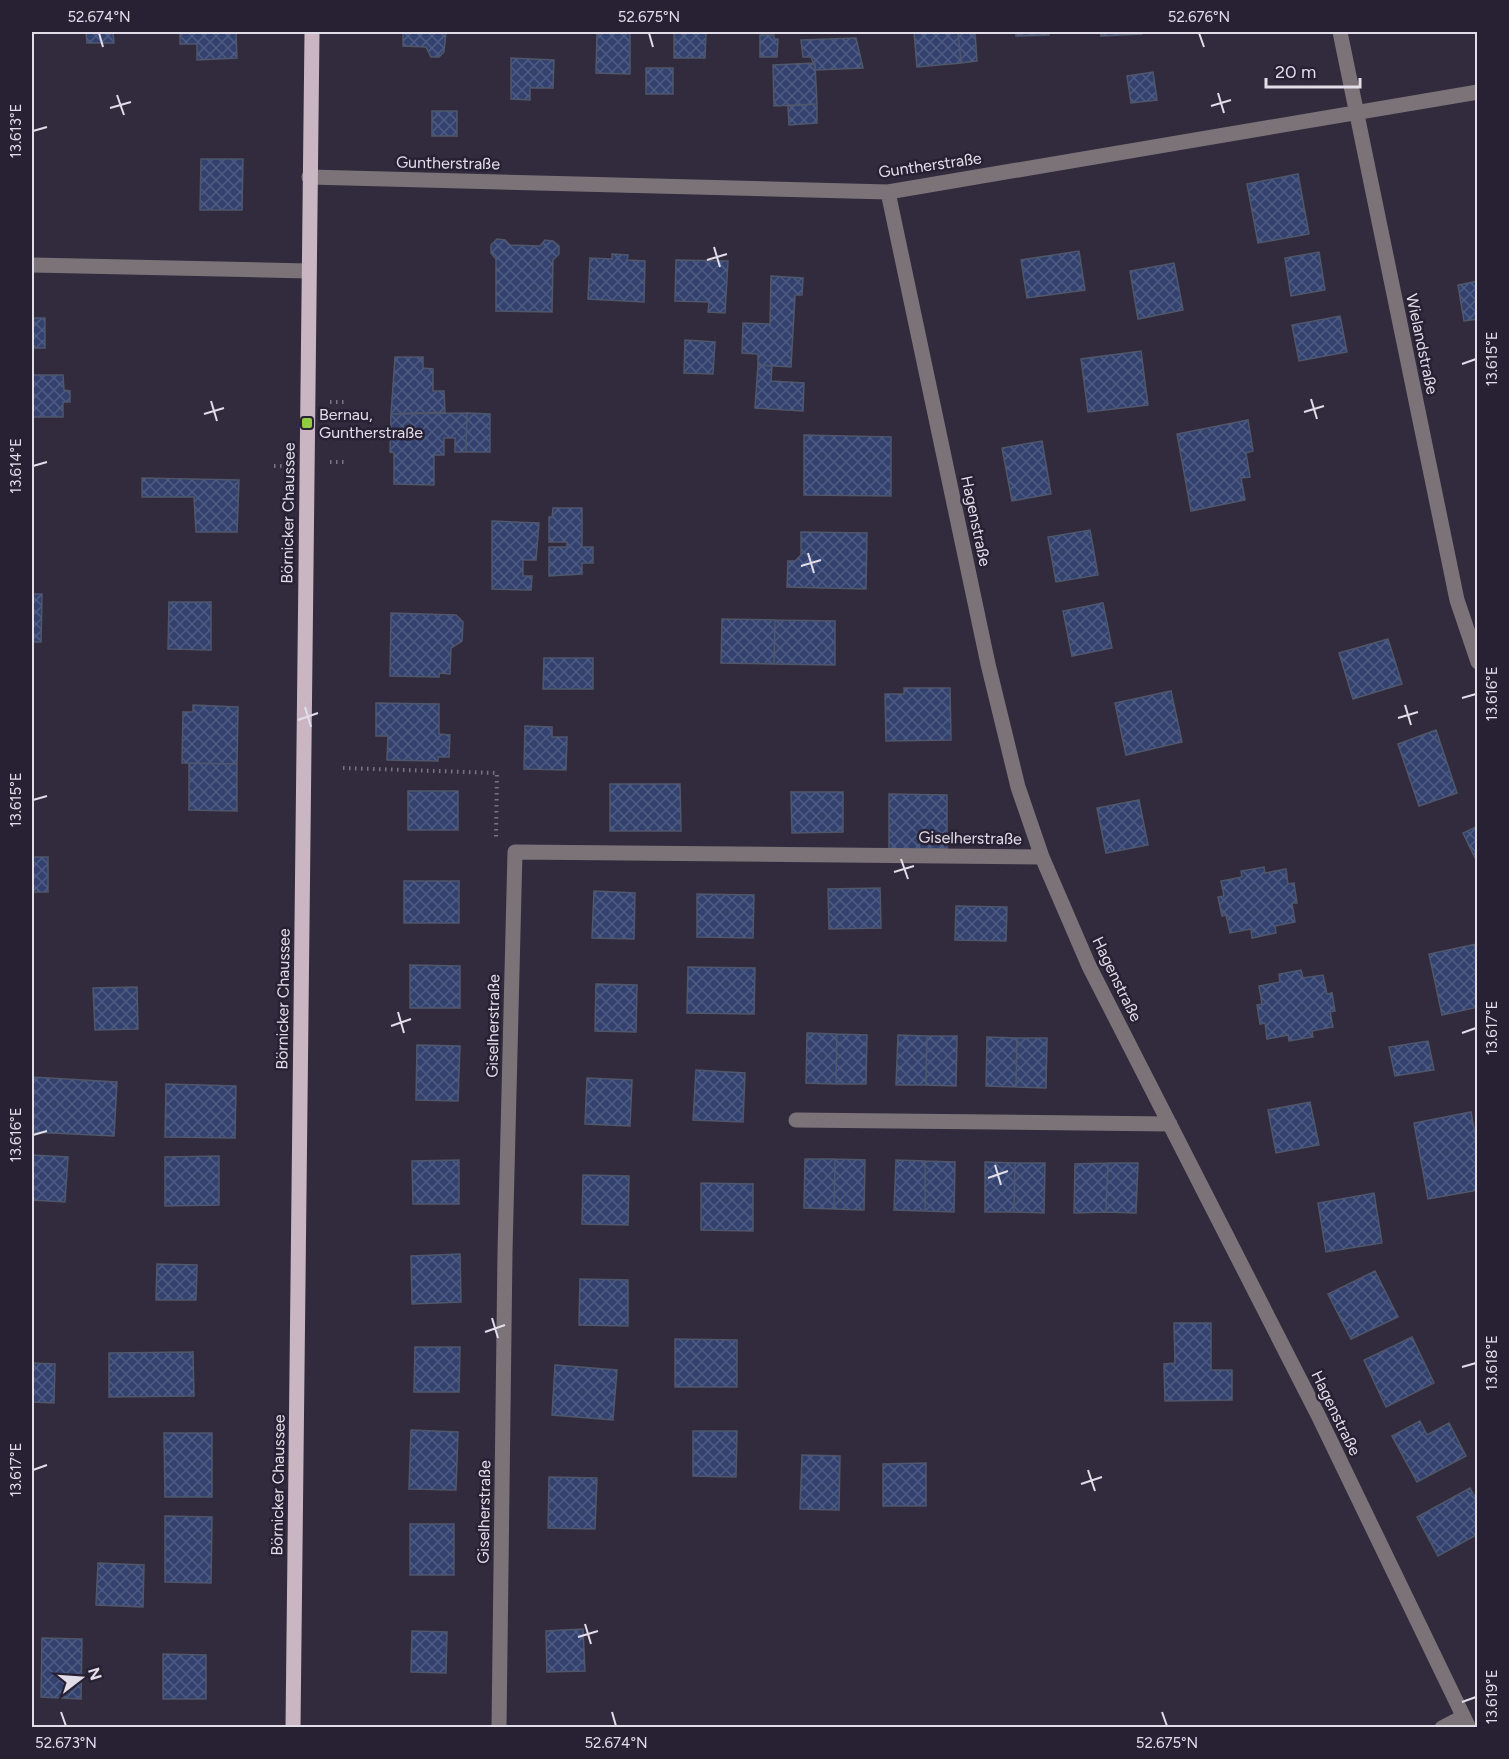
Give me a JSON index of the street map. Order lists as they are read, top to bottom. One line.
{"streets":{"main road":["Börnicker Chaussee"],"street":["Guntherstraße","Wielandstraße","Hagenstraße","Giselherstraße"]},"crossings":[["Guntherstraße","Wielandstraße"],["Guntherstraße","Börnicker Chaussee"],["Guntherstraße","Hagenstraße"],["Hagenstraße","Giselherstraße"]],"places":{"transit":["Bernau, Guntherstraße"]},"scale_bar":"20 m","north":"right","coordinates":["52.674°N","52.675°N","52.676°N","13.613°E","13.615°E","13.614°E","13.616°E","13.617°E","13.618°E","13.619°E","52.673°N"]}
